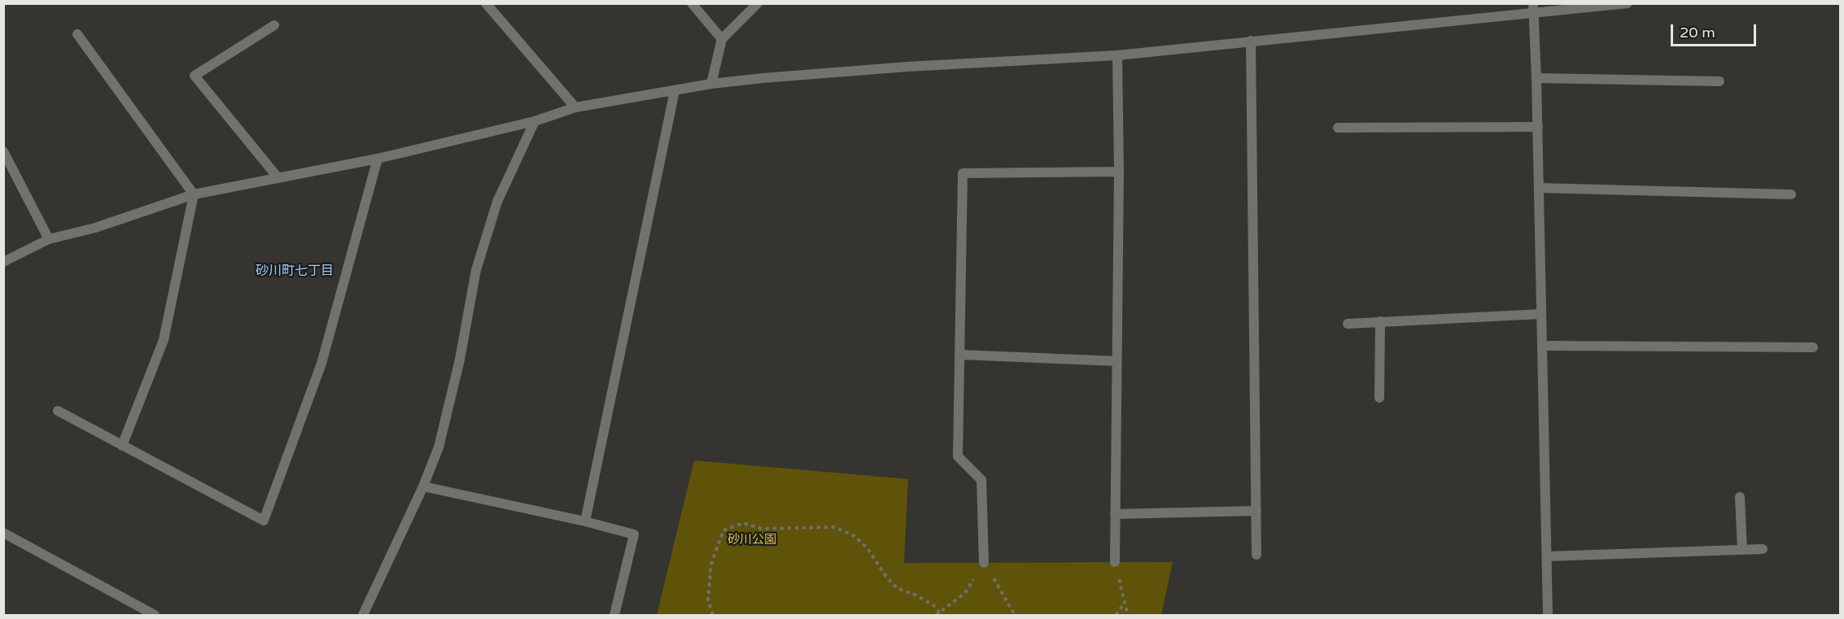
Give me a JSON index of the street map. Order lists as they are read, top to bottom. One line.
{"districts":["砂川町七丁目"],"parks":["砂川公園"],"scale_bar":"20 m"}
